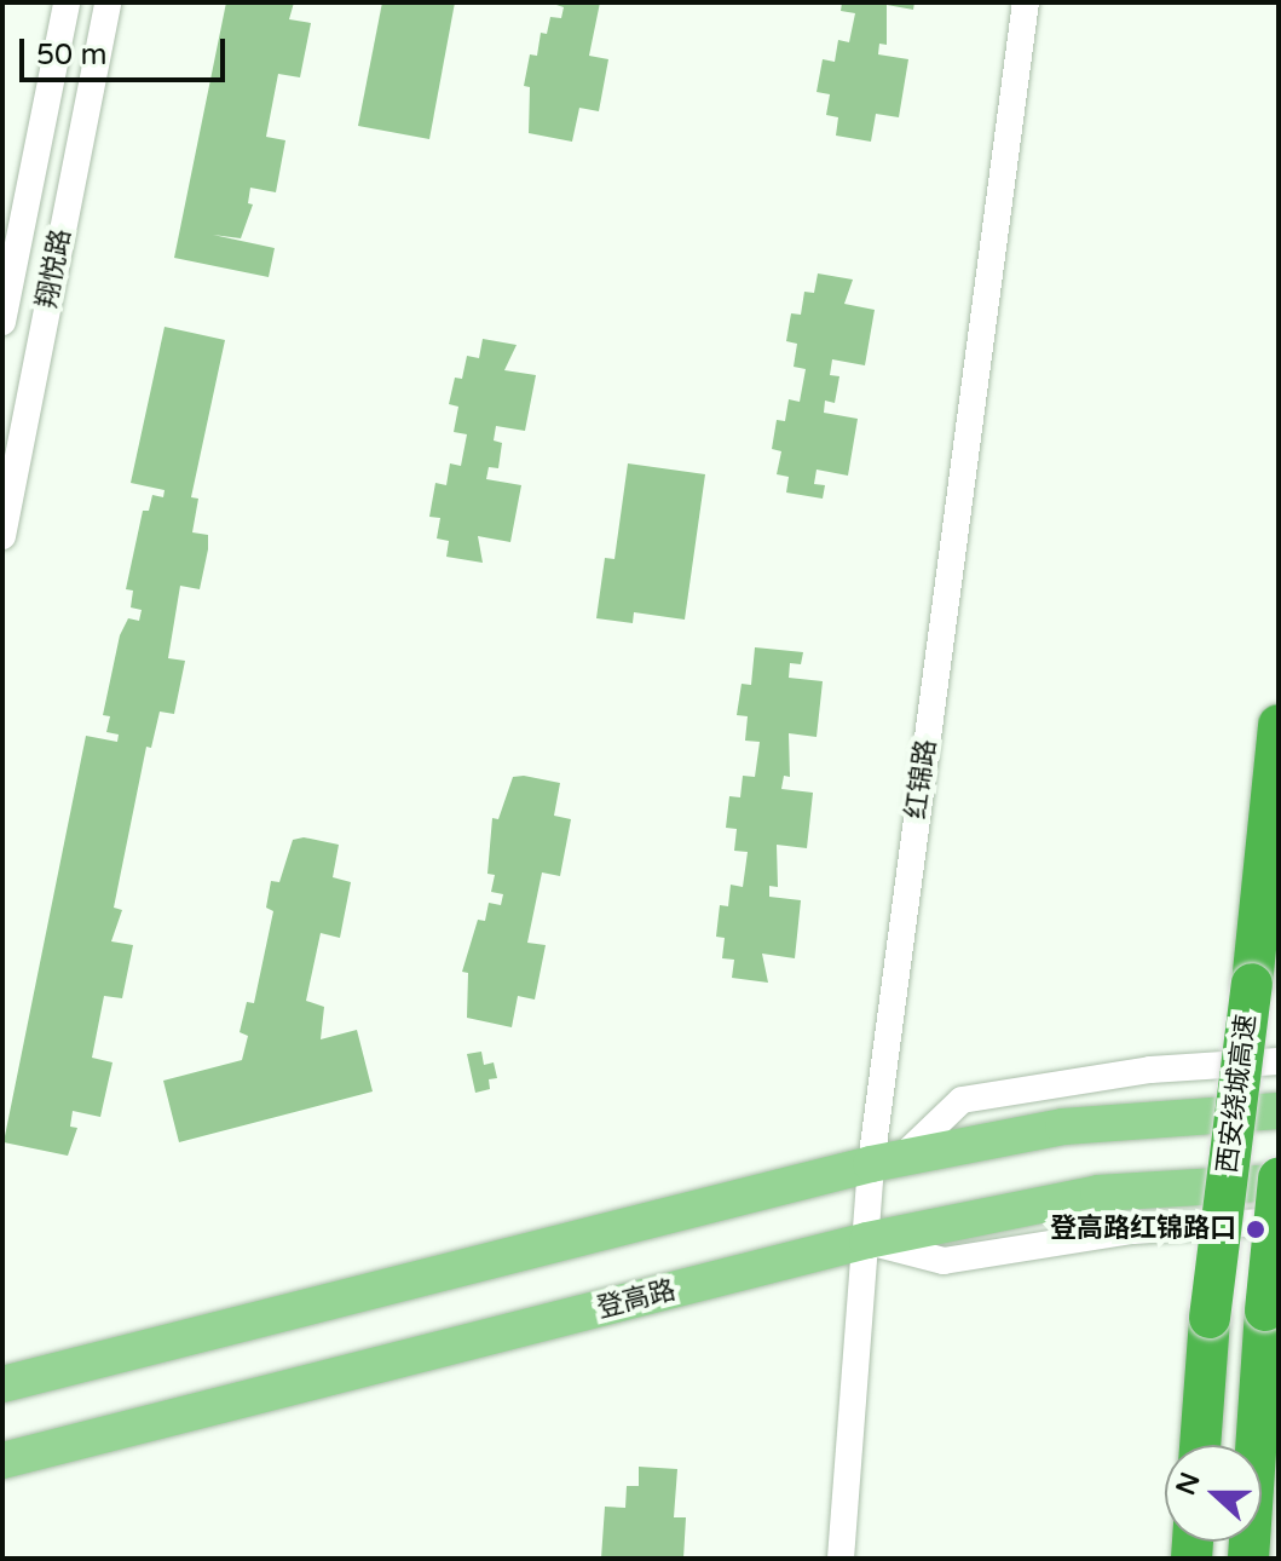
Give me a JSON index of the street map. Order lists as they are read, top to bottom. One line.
{"streets":{"highway":["西安绕城高速"],"main road":["登高路"],"street":["翔悦路","红锦路"]},"crossings":[["红锦路","登高路"],["西安绕城高速","登高路"]],"places":["登高路红锦路口"],"scale_bar":"50 m","north":"left"}
